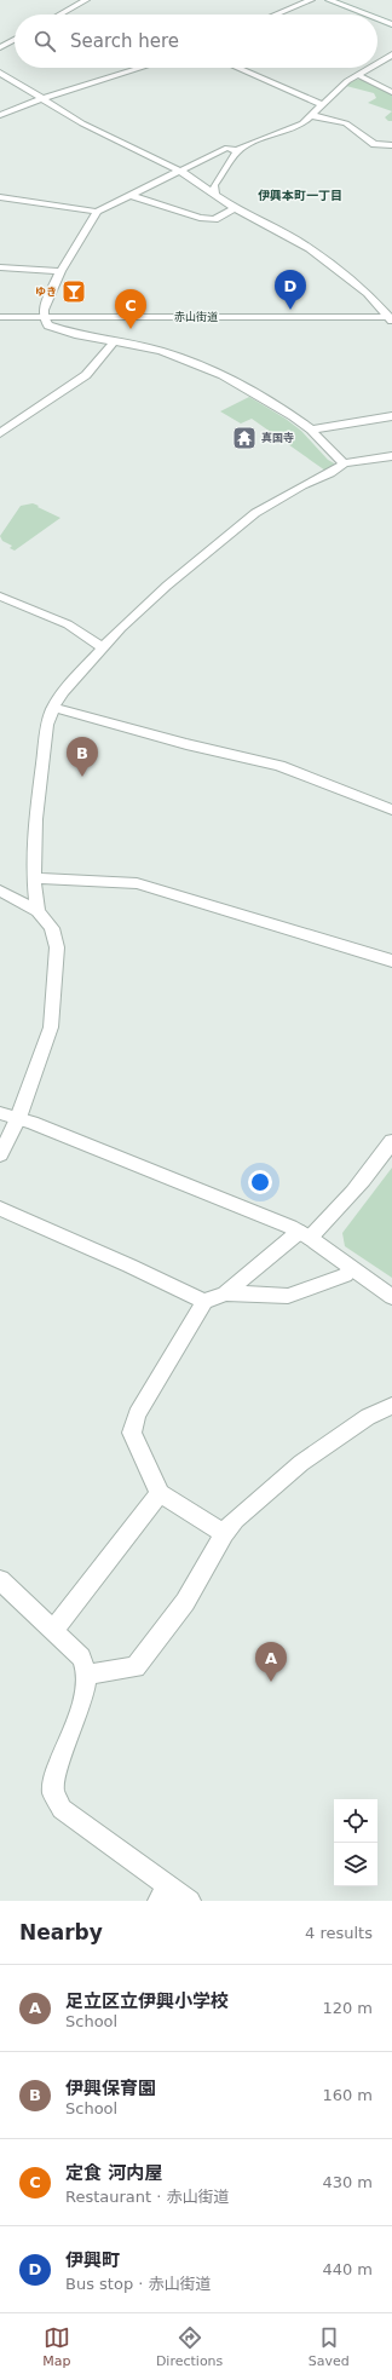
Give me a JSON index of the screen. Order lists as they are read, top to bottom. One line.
{"streets":{"street":["赤山街道"]},"districts":["伊興本町一丁目"],"places":{"bar":["ゆき"],"temple":["真国寺"]},"page":{"search":"Search here","pins":["D","C","B","A"],"heading":["Nearby","4 results"],"list":[{"mark":"A","name":"足立区立伊興小学校","note":"School","value":"120 m"},{"mark":"B","name":"伊興保育園","note":"School","value":"160 m"},{"mark":"C","name":"定食 河内屋","note":"Restaurant · 赤山街道","value":"430 m"},{"mark":"D","name":"伊興町","note":"Bus stop · 赤山街道","value":"440 m"}],"nav":["Map","Directions","Saved"]}}
